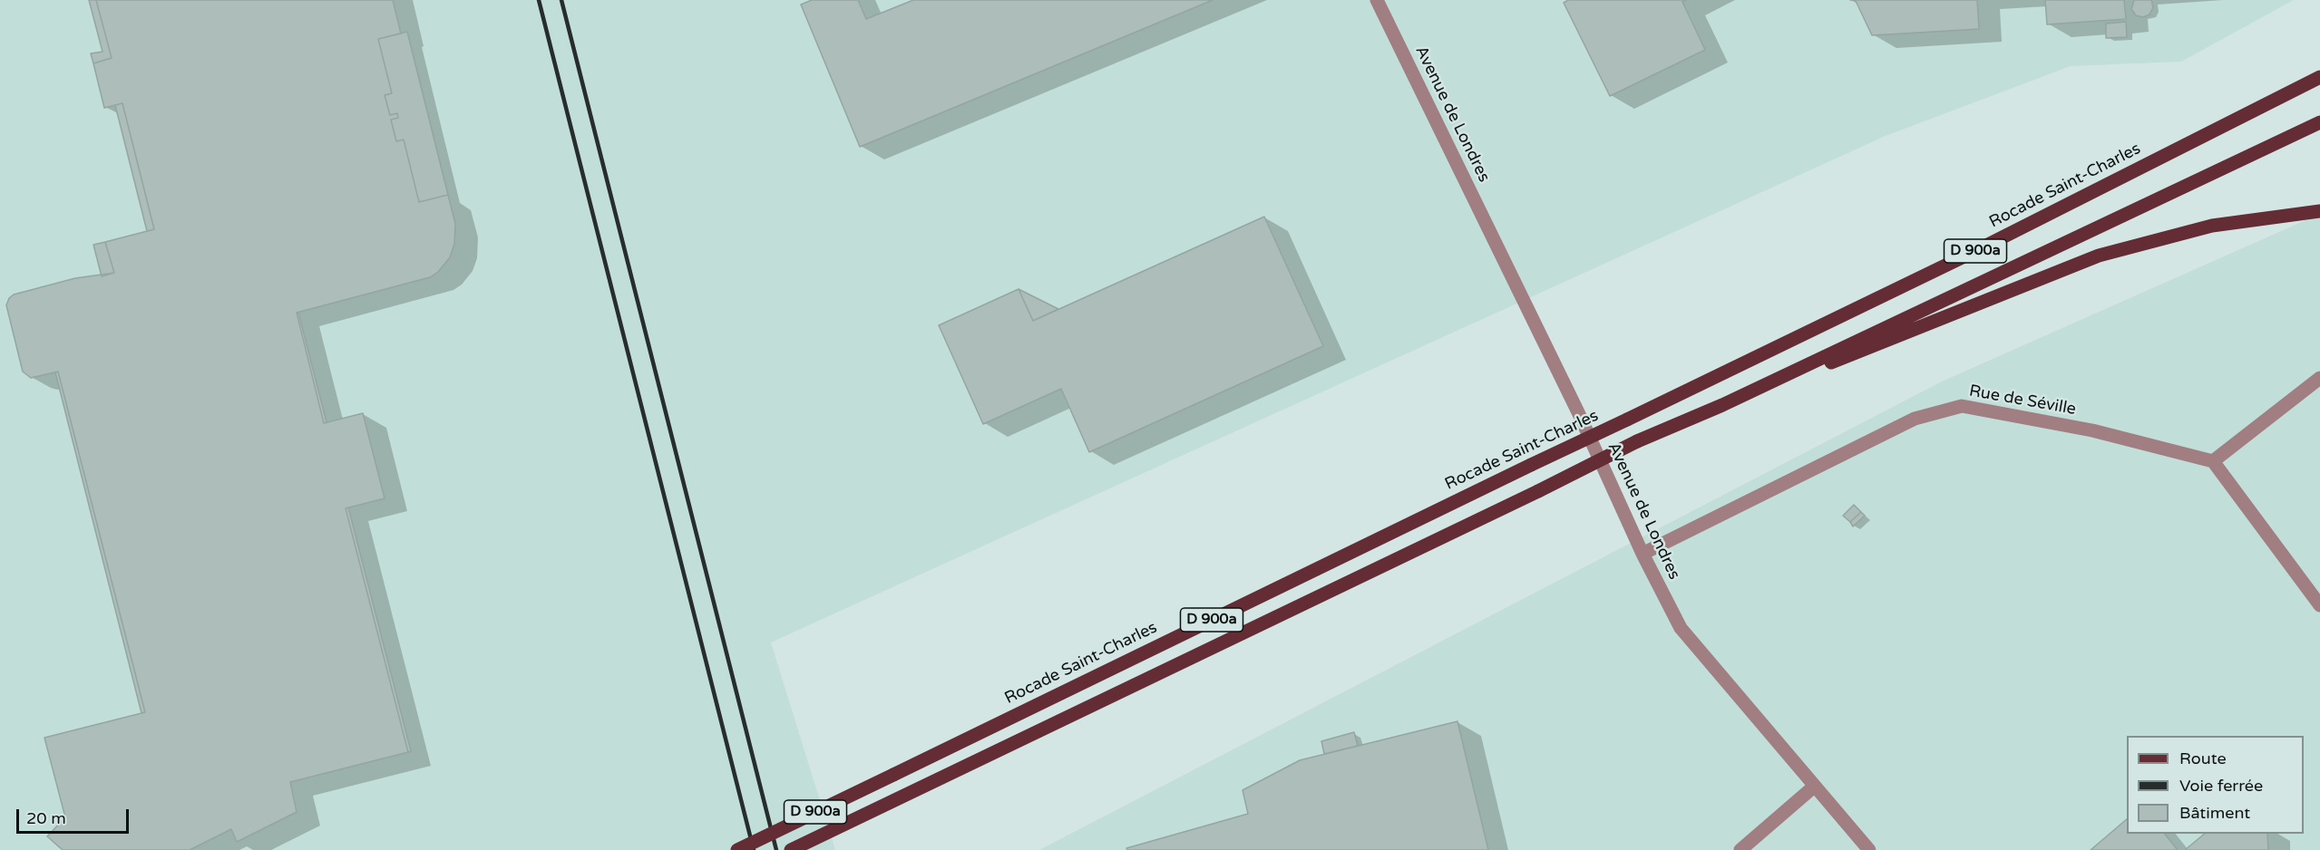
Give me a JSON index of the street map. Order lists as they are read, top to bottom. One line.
{"streets":{"main road":["Rocade Saint-Charles","D 900a"],"street":["Avenue de Londres","Rue de Séville"]},"crossings":[["Avenue de Londres","Rue de Séville"]],"legend":["Route","Voie ferrée","Bâtiment"],"scale_bar":"20 m"}
